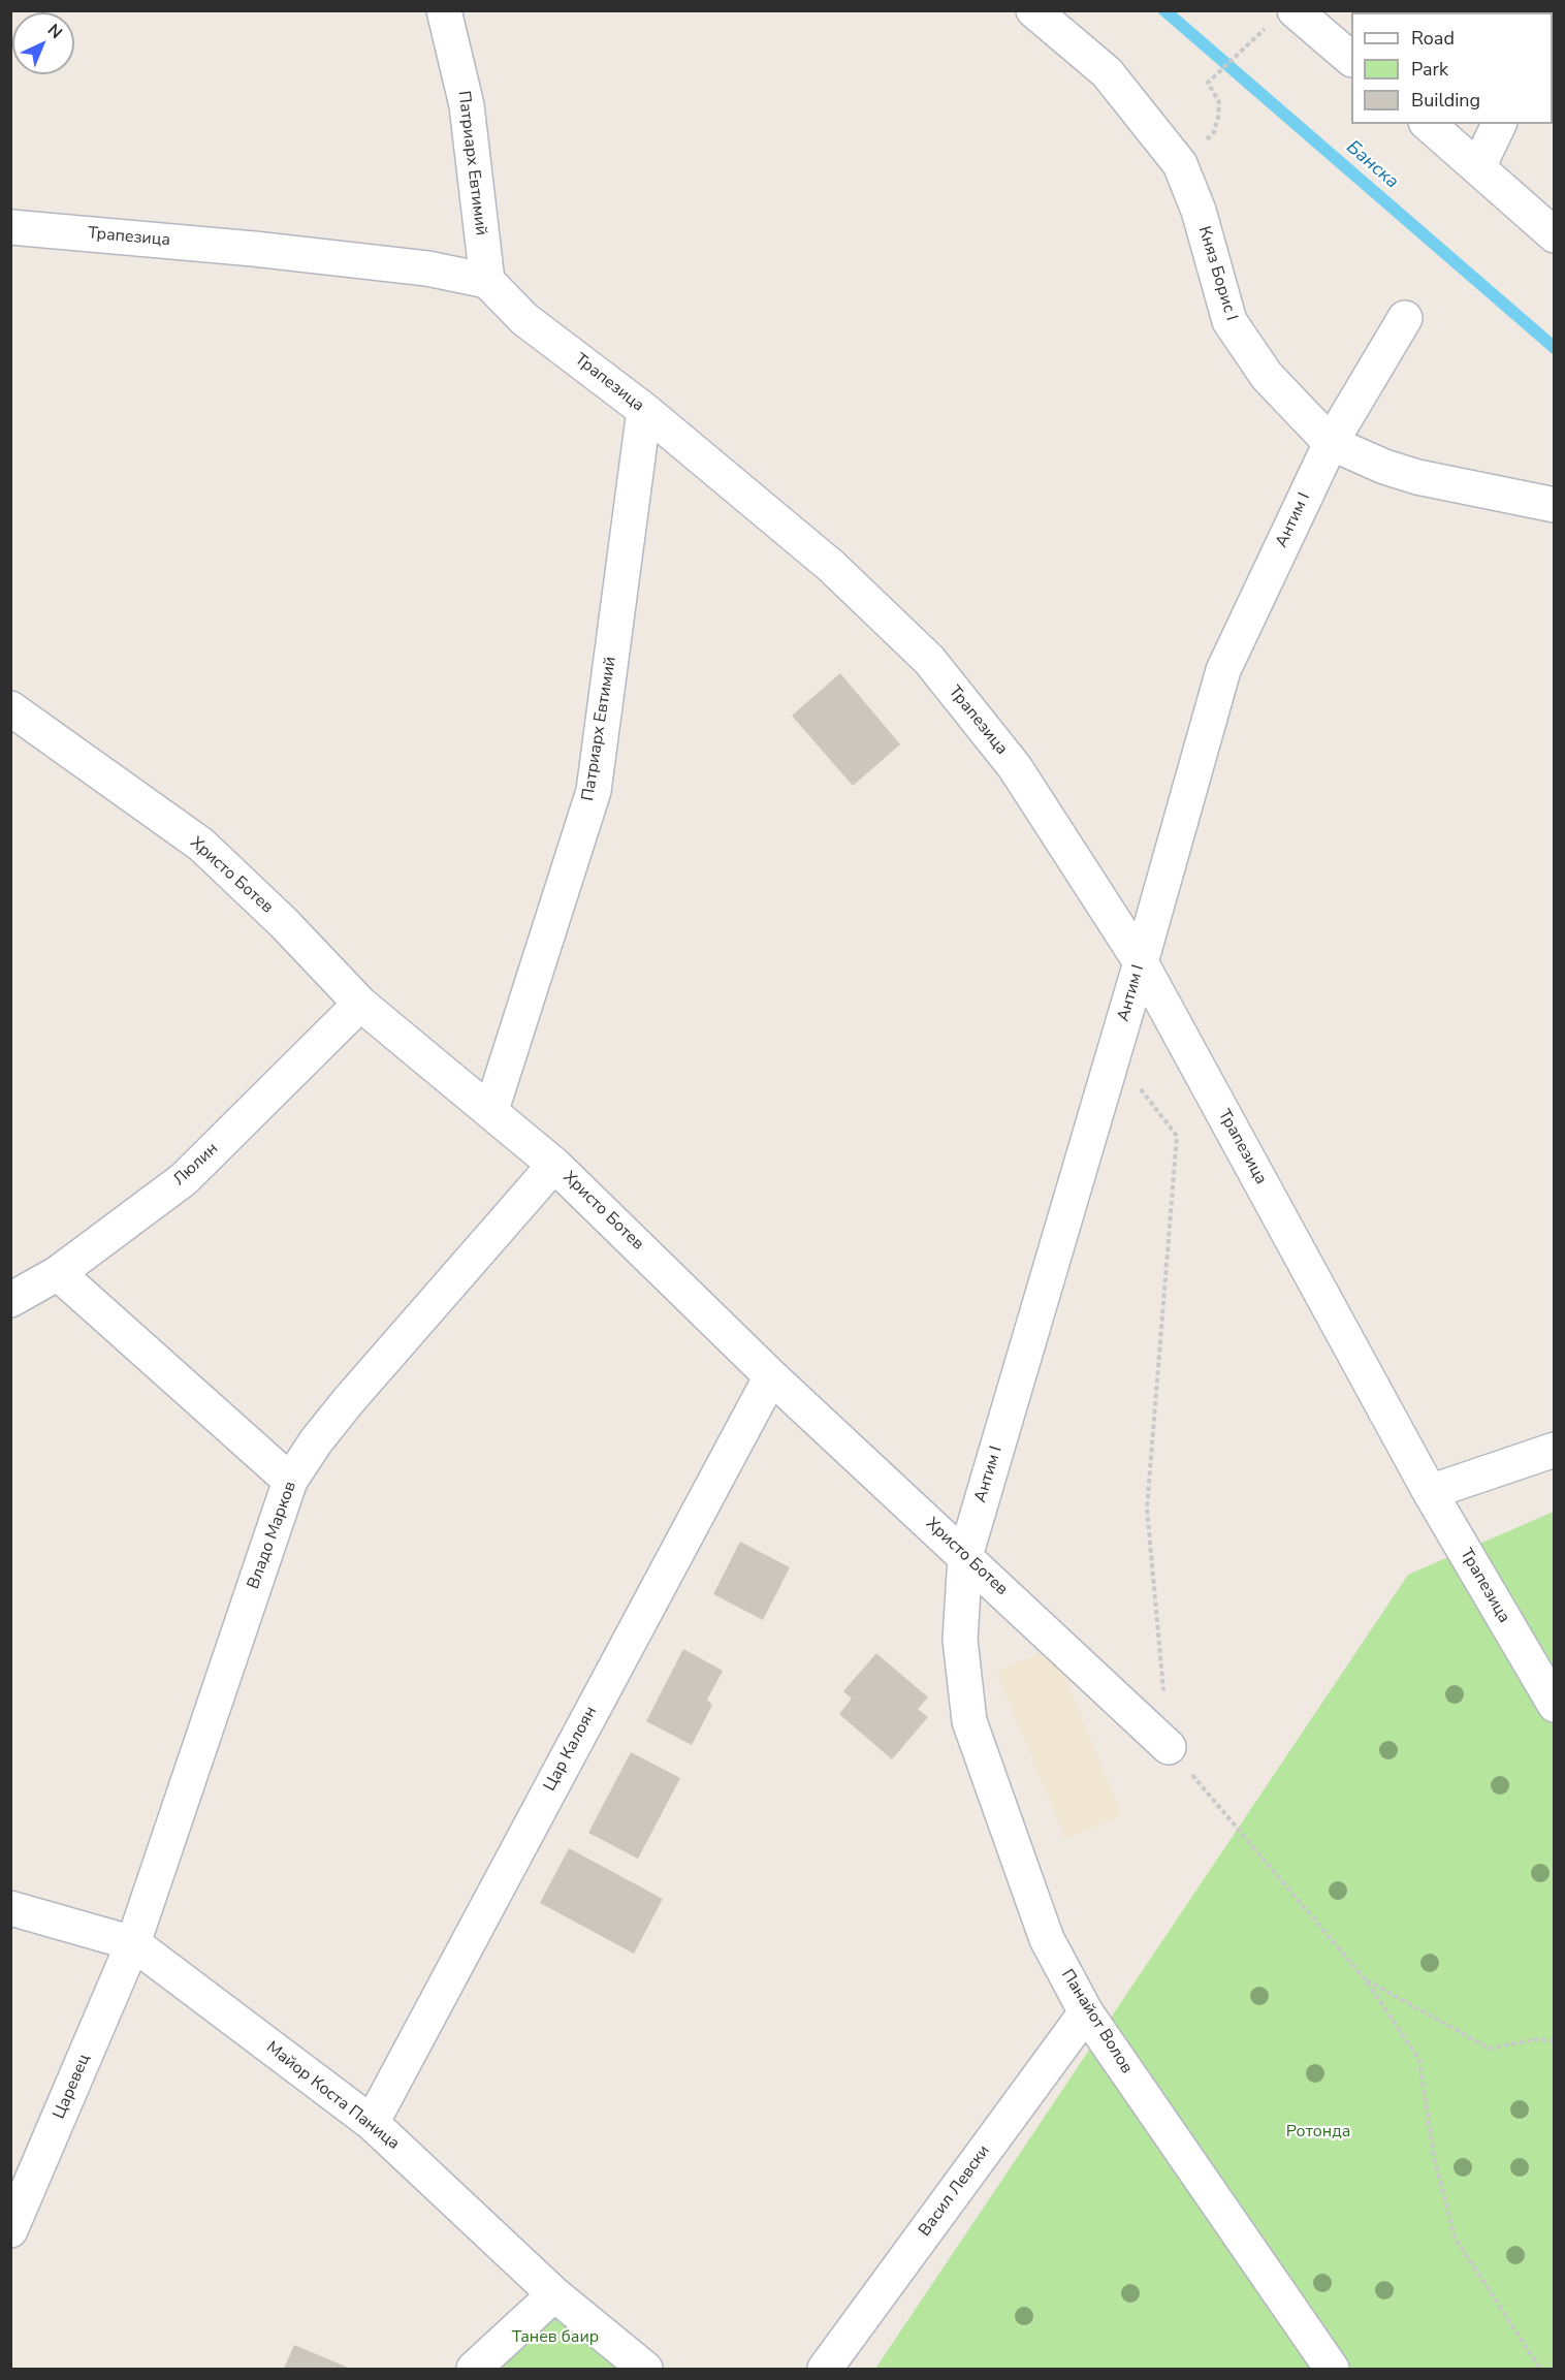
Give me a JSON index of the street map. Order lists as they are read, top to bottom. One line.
{"streets":{"street":["Патриарх Евтимий","Трапезица","Княз Борис I","Антим I","Христо Ботев","Люлин","Владо Марков","Цар Калоян","Панайот Волов","Царевец","Майор Коста Паница","Васил Левски"]},"crossings":[["Патриарх Евтимий","Трапезица"],["Патриарх Евтимий","Христо Ботев"],["Трапезица","Антим I"],["Княз Борис I","Антим I"],["Антим I","Христо Ботев"],["Антим I","Панайот Волов"],["Христо Ботев","Люлин"],["Христо Ботев","Владо Марков"],["Христо Ботев","Цар Калоян"],["Христо Ботев","Панайот Волов"],["Владо Марков","Царевец"],["Владо Марков","Майор Коста Паница"],["Цар Калоян","Майор Коста Паница"],["Панайот Волов","Васил Левски"],["Царевец","Майор Коста Паница"]],"water":["Банска"],"parks":["Ротонда","Танев баир"],"legend":["Road","Park","Building"],"north":"top right"}
